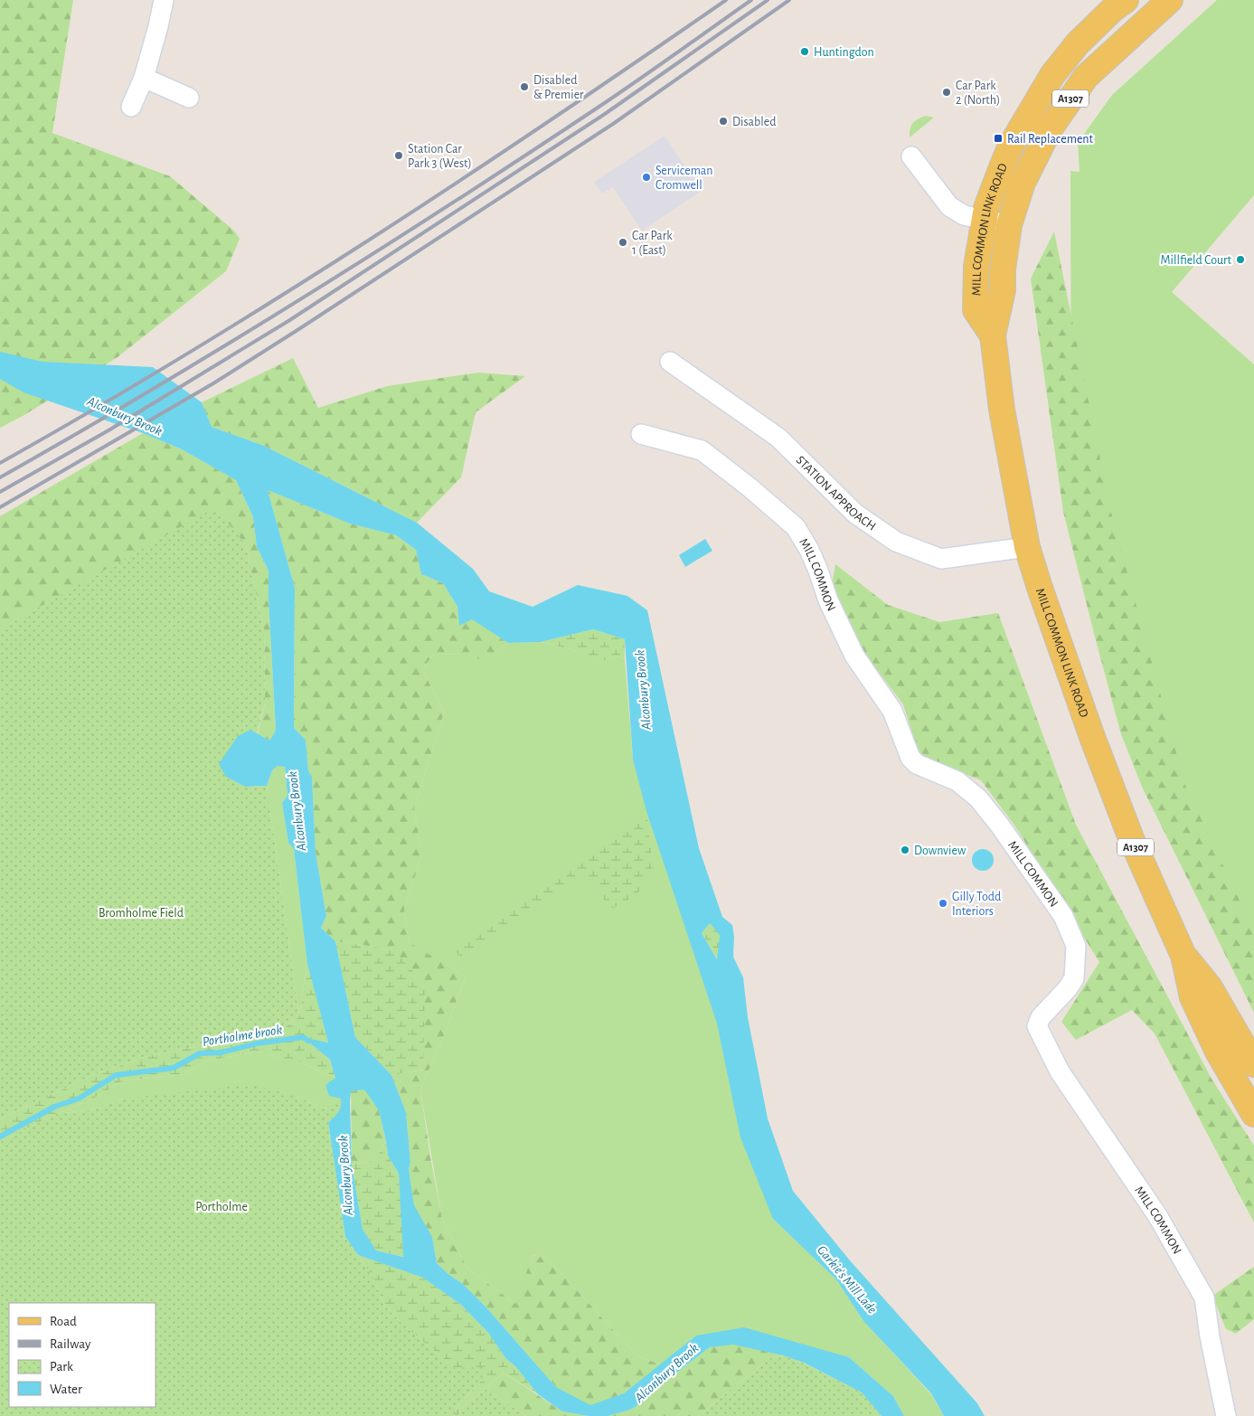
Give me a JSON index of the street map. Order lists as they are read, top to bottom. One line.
{"streets":{"main road":["A1307","MILL COMMON LINK ROAD"],"street":["STATION APPROACH","MILL COMMON"]},"crossings":[["MILL COMMON LINK ROAD","STATION APPROACH"]],"water":["Alconbury Brook","Portholme brook","Garkie's Mill Lade"],"parks":["Bromholme Field","Portholme"],"places":{"other":["Huntingdon","Disabled & Premier","Car Park 2 (North)","Disabled","Station Car Park 3 (West)","Serviceman Cromwell","Car Park 1 (East)","Millfield Court","Downview","Gilly Todd Interiors"],"transit":["Rail Replacement"]},"legend":["Road","Railway","Park","Water"]}
